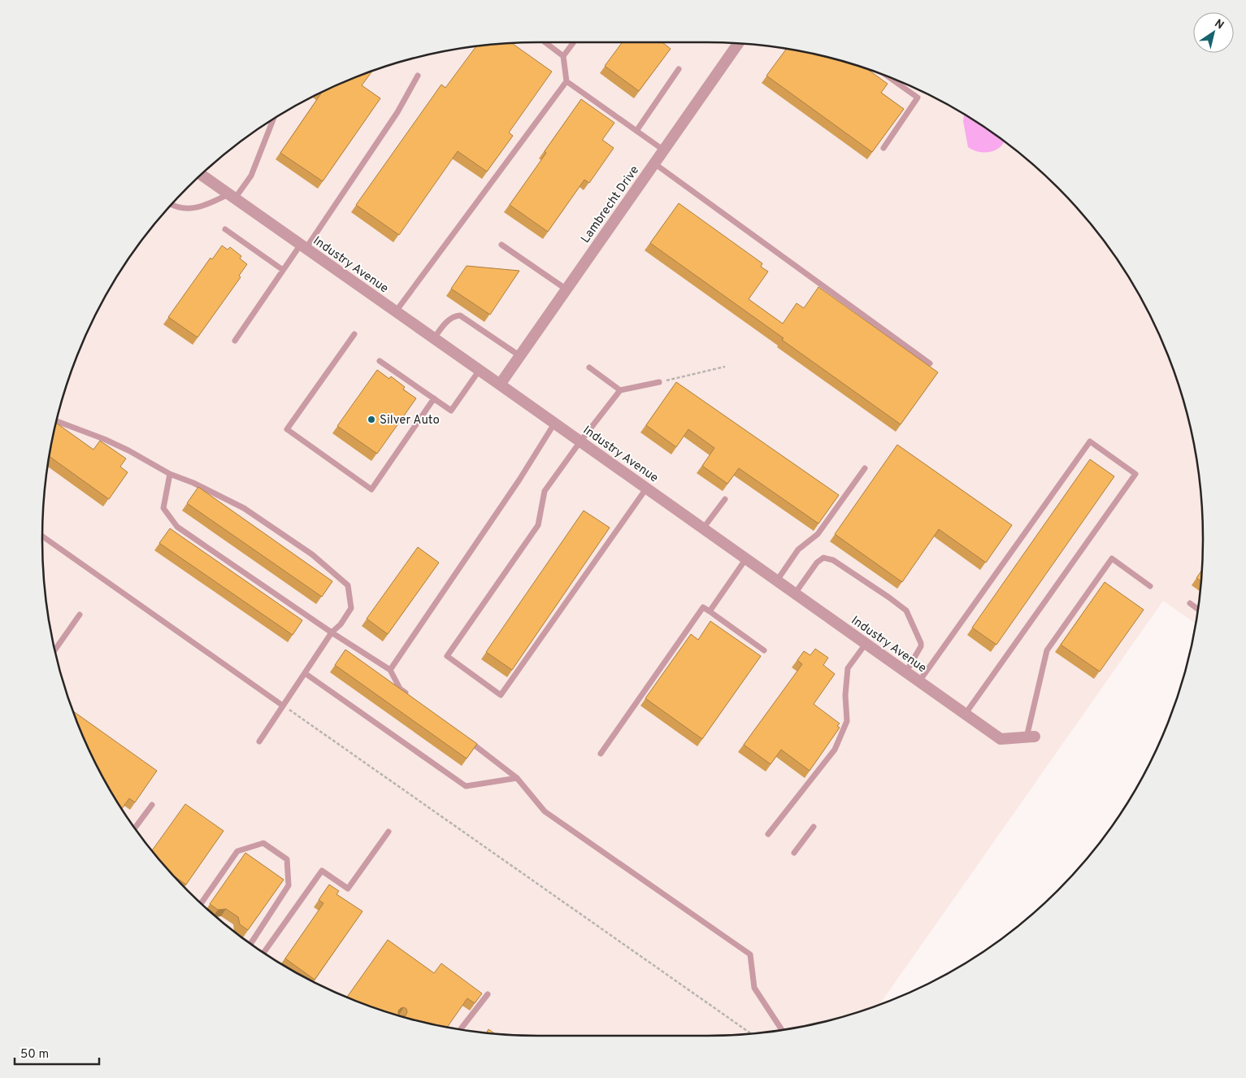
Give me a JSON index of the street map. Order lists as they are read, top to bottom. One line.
{"streets":{"street":["Lambrecht Drive","Industry Avenue"]},"crossings":[["Lambrecht Drive","Industry Avenue"]],"places":["Silver Auto"],"scale_bar":"50 m","north":"top right"}
